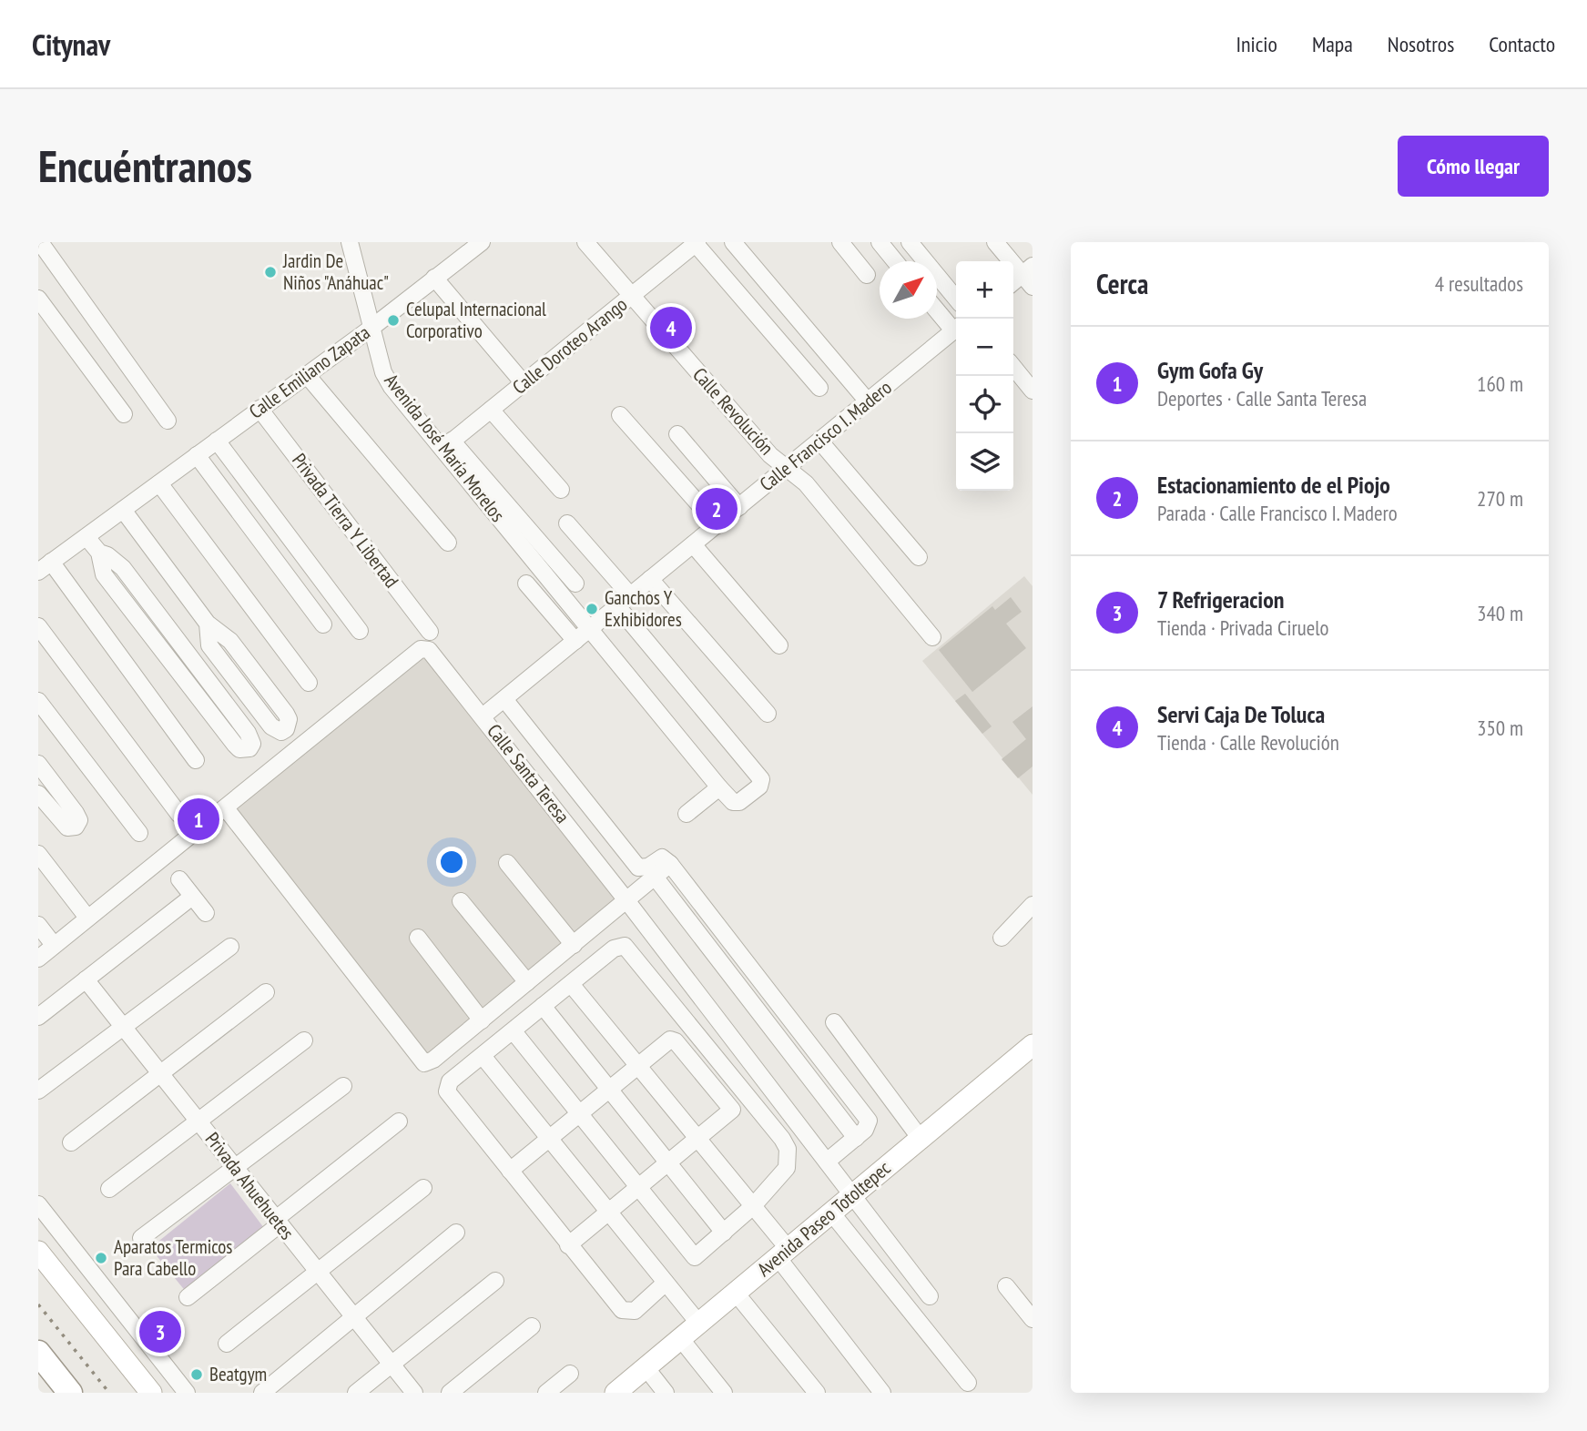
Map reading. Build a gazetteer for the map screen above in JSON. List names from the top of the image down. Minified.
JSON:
{"streets":{"main road":["Avenida Paseo Totoltepec"],"street":["Calle Doroteo Arango","Calle Emiliano Zapata","Calle Revolución","Calle Francisco I. Madero","Avenida José María Morelos","Privada Tierra Y Libertad","Calle Santa Teresa","Privada Ahuehuetes"]},"crossings":[["Calle Doroteo Arango","Calle Revolución"],["Calle Doroteo Arango","Avenida José María Morelos"],["Calle Emiliano Zapata","Avenida José María Morelos"],["Calle Emiliano Zapata","Privada Tierra Y Libertad"],["Calle Revolución","Calle Francisco I. Madero"],["Calle Francisco I. Madero","Avenida José María Morelos"],["Calle Francisco I. Madero","Calle Santa Teresa"],["Calle Santa Teresa","Avenida Paseo Totoltepec"]],"places":["Jardin De Niños \"Anáhuac\"","Celupal Internacional Corporativo","Ganchos Y Exhibidores","Aparatos Termicos Para Cabello","Beatgym"],"north":"top right","page":{"header":"Citynav","nav":["Inicio","Mapa","Nosotros","Contacto"],"buttons":"Cómo llegar","title":"Encuéntranos","heading":["Cerca","4 resultados"],"map_buttons":["+","−"],"pins":["4","2","1","3"],"list":[{"mark":"1","name":"Gym Gofa Gy","note":"Deportes · Calle Santa Teresa","value":"160 m"},{"mark":"2","name":"Estacionamiento de el Piojo","note":"Parada · Calle Francisco I. Madero","value":"270 m"},{"mark":"3","name":"7 Refrigeracion","note":"Tienda · Privada Ciruelo","value":"340 m"},{"mark":"4","name":"Servi Caja De Toluca","note":"Tienda · Calle Revolución","value":"350 m"}]}}
